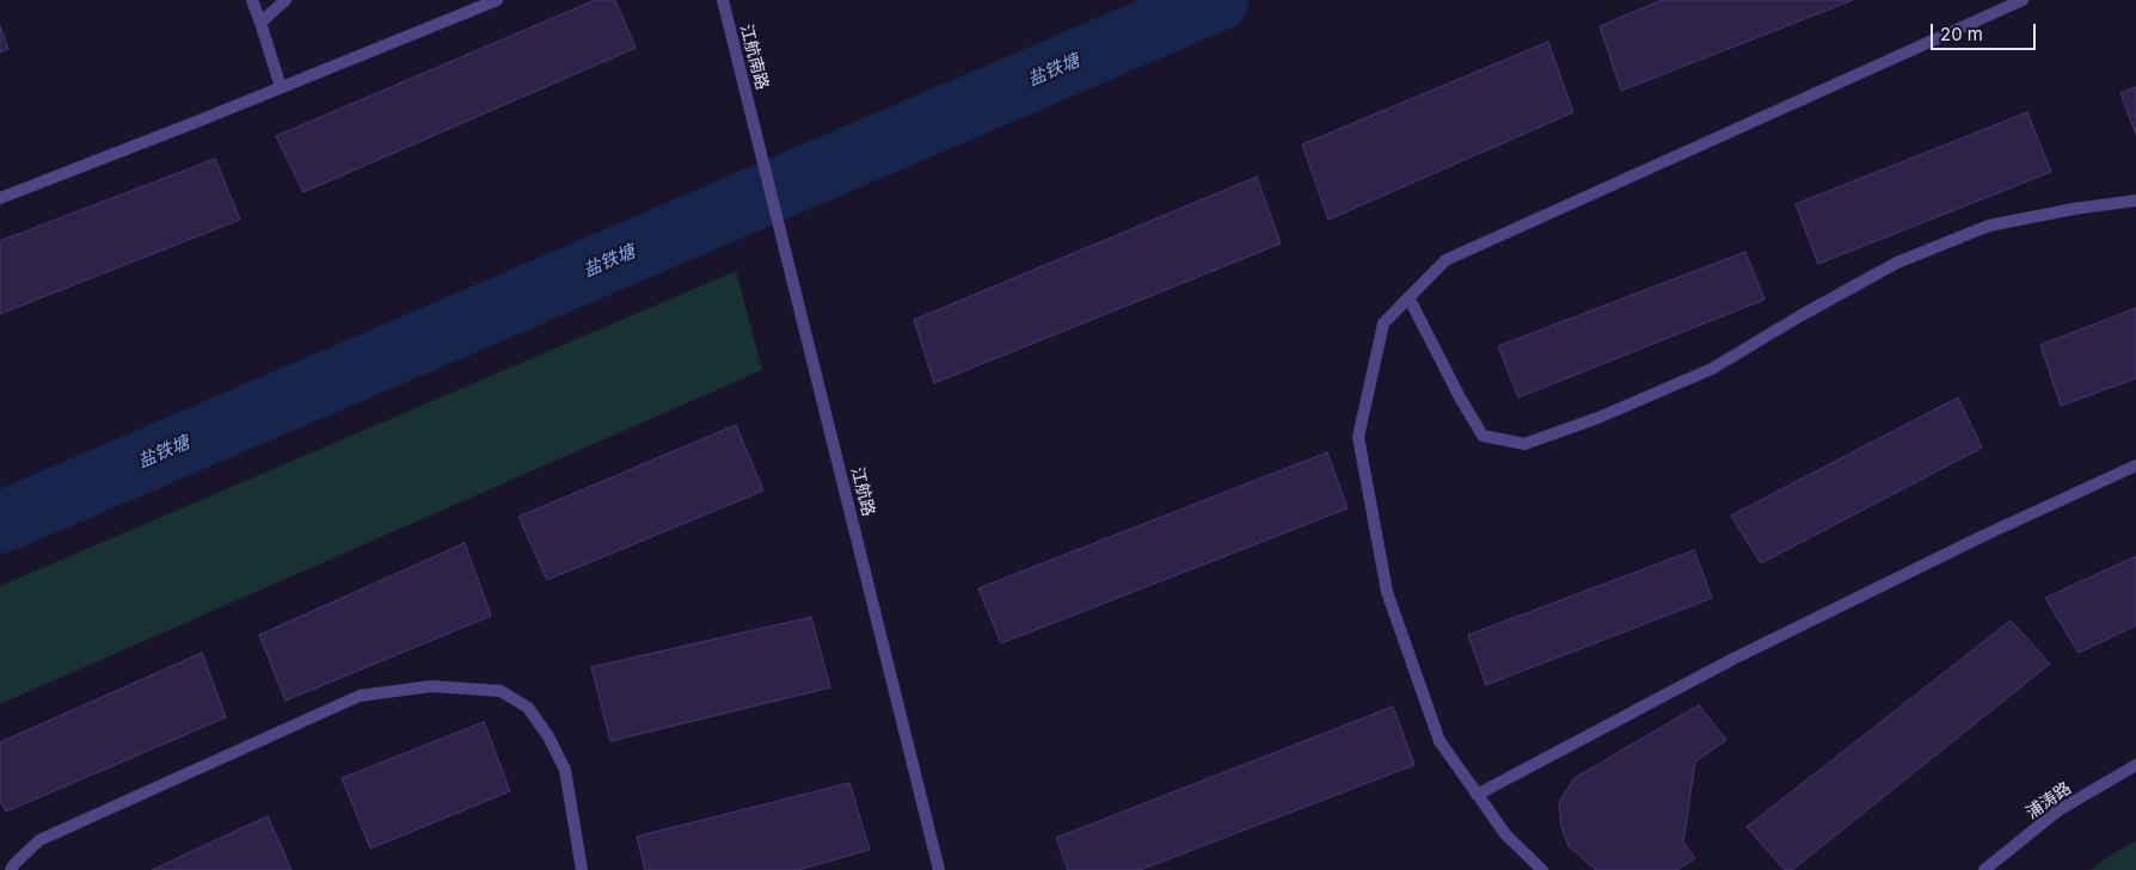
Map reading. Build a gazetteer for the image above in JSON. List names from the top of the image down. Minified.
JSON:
{"streets":{"street":["江航南路","江航路","浦涛路"]},"crossings":[["江航南路","江航路"]],"water":["盐铁塘"],"scale_bar":"20 m"}
